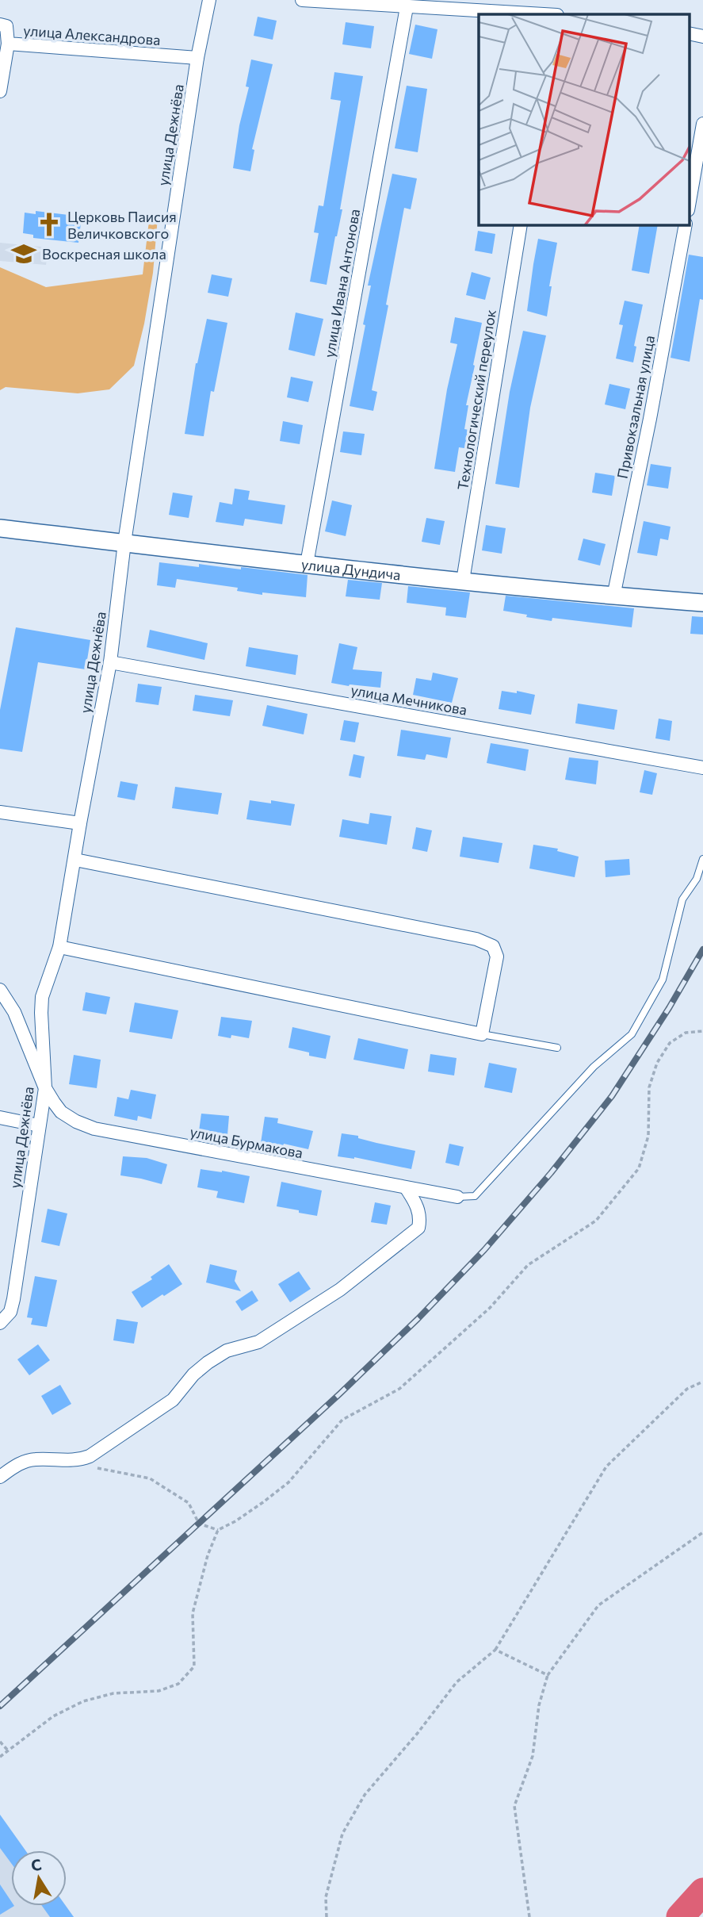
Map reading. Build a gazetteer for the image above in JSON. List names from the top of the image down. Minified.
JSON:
{"streets":{"street":["улица Александрова","улица Дежнёва","улица Ивана Антонова","Технологический переулок","Привокзальная улица","улица Дундича","улица Мечникова","улица Бурмакова"]},"crossings":[["улица Александрова","улица Дежнёва"],["улица Дежнёва","улица Дундича"],["улица Дежнёва","улица Мечникова"],["улица Дежнёва","улица Бурмакова"],["улица Ивана Антонова","улица Дундича"],["Технологический переулок","улица Дундича"],["Привокзальная улица","улица Дундича"]],"places":{"church":["Церковь Паисия Величковского"],"school or university":["Воскресная школа"]},"north":"top"}
